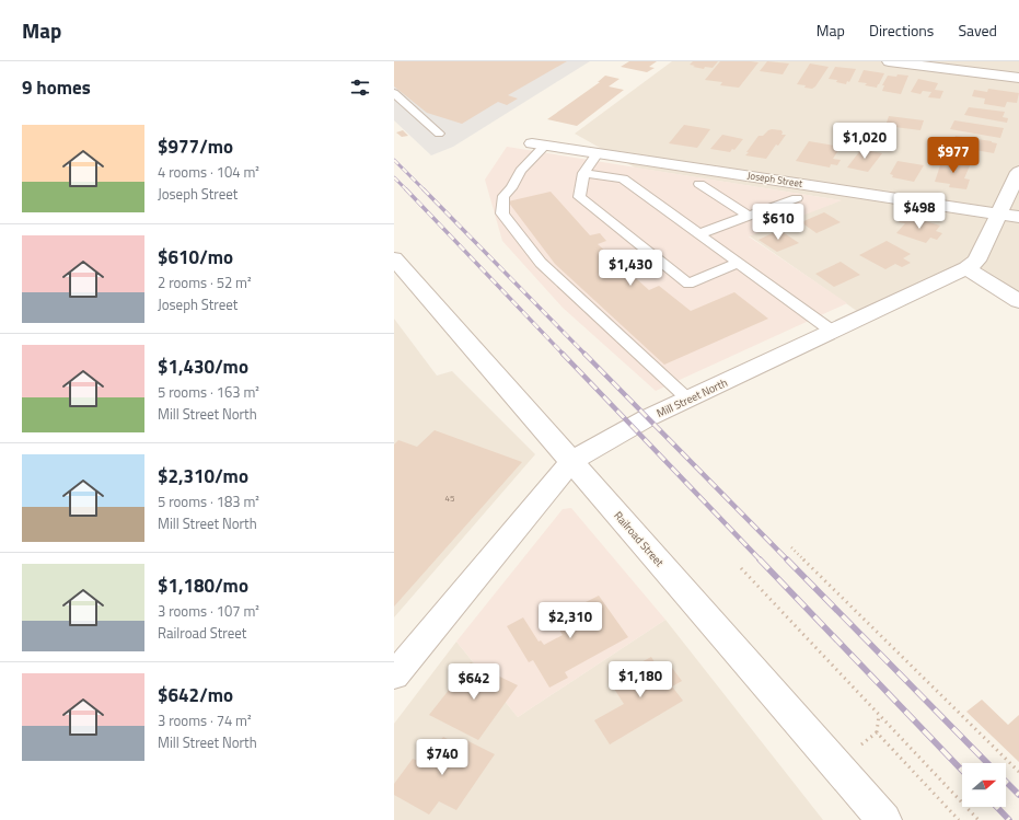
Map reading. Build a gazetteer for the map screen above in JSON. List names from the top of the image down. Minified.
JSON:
{"streets":{"street":["Joseph Street","Mill Street North","Railroad Street"]},"crossings":[["Joseph Street","Mill Street North"],["Mill Street North","Railroad Street"]],"house_numbers":["45"],"north":"right","page":{"header":"Map","nav":["Map","Directions","Saved"],"heading":"9 homes","list":[{"name":"$977/mo","note":"4 rooms · 104 m² · Joseph Street"},{"name":"$610/mo","note":"2 rooms · 52 m² · Joseph Street"},{"name":"$1,430/mo","note":"5 rooms · 163 m² · Mill Street North"},{"name":"$2,310/mo","note":"5 rooms · 183 m² · Mill Street North"},{"name":"$1,180/mo","note":"3 rooms · 107 m² · Railroad Street"},{"name":"$642/mo","note":"3 rooms · 74 m² · Mill Street North"}],"price":["$1,020","$977","$498","$610","$1,430","$2,310","$1,180","$642","$740"]}}
